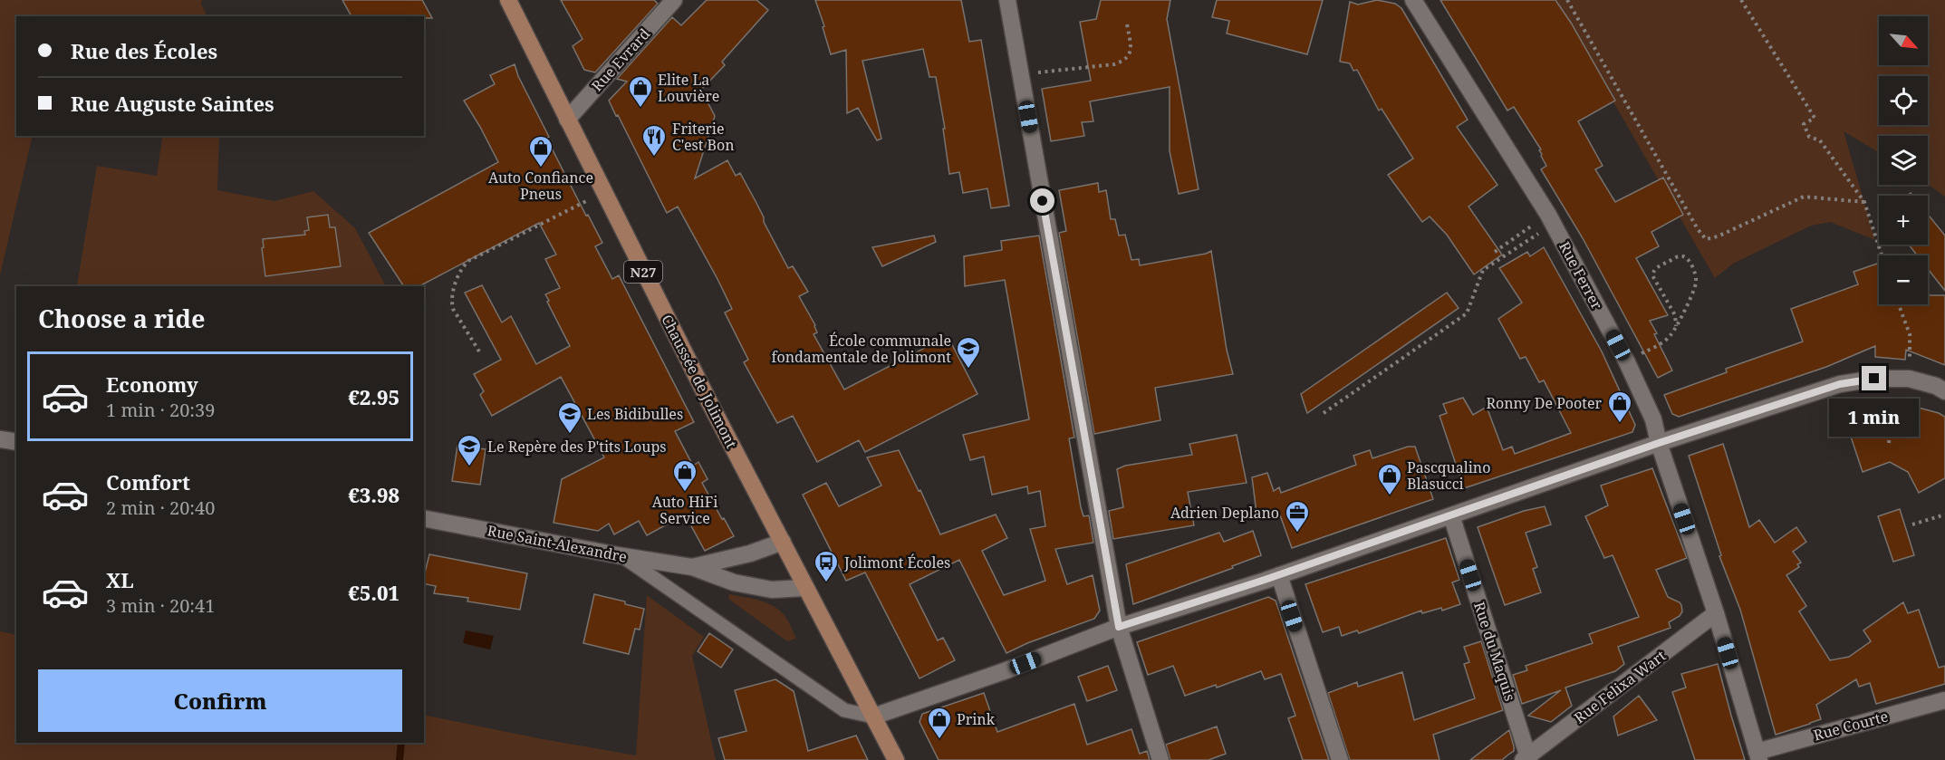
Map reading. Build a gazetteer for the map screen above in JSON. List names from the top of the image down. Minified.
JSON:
{"streets":{"main road":["N27","Chaussée de Jolimont"],"street":["Rue Evrard","Rue Ferrer","Rue Saint-Alexandre","Rue du Maquis","Rue Felixa Wart","Rue Courte"]},"crossings":[["Rue Evrard","Chaussée de Jolimont"],["Rue Ferrer","Rue Felixa Wart"],["Rue Ferrer","Rue Courte"],["Chaussée de Jolimont","Rue Saint-Alexandre"],["Rue du Maquis","Rue Felixa Wart"]],"places":{"shop":["Elite La Louvière","Auto Confiance Pneus","Ronny De Pooter","Auto HiFi Service","Pascqualino Blasucci","Prink"],"restaurant":["Friterie C'est Bon"],"school or university":["École communale fondamentale de Jolimont","Les Bidibulles","Le Repère des P'tits Loups"],"office":["Adrien Deplano"],"bus stop":["Jolimont Écoles"]},"north":"bottom right","page":{"map_buttons":["+","−"],"banner":["Rue des Écoles","Rue Auguste Saintes"],"heading":"Choose a ride","list":[{"name":"Economy","note":"1 min · 20:39","value":"€2.95"},{"name":"Comfort","note":"2 min · 20:40","value":"€3.98"},{"name":"XL","note":"3 min · 20:41","value":"€5.01"}],"bubble":"1 min","buttons":"Confirm"}}
